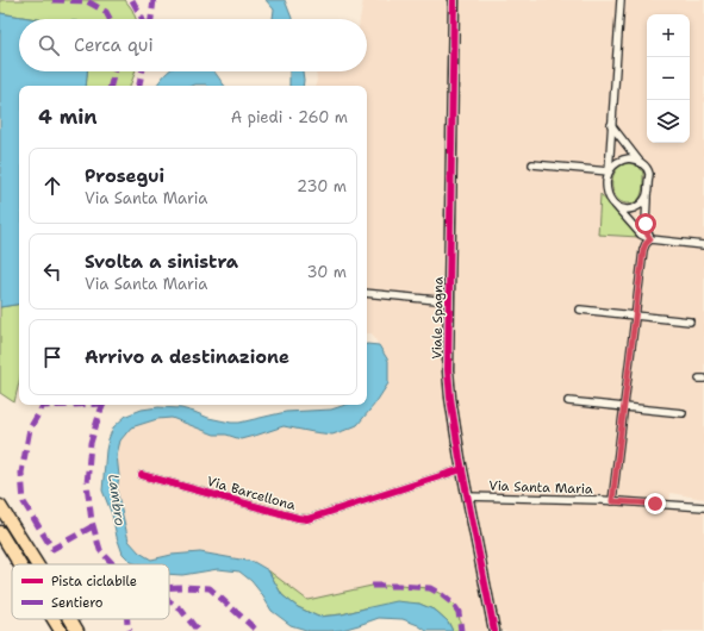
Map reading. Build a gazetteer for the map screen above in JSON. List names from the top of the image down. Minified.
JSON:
{"streets":{"street":["Viale Spagna","Via Santa Maria","Via Barcellona"]},"crossings":[["Viale Spagna","Via Santa Maria"],["Viale Spagna","Via Barcellona"]],"water":["Lambro"],"legend":["Pista ciclabile","Sentiero"],"page":{"map_buttons":["+","−"],"search":"Cerca qui","heading":["4 min","A piedi · 260 m"],"list":[["Prosegui","Via Santa Maria","230 m"],["Svolta a sinistra","Via Santa Maria","30 m"],"Arrivo a destinazione"]}}
